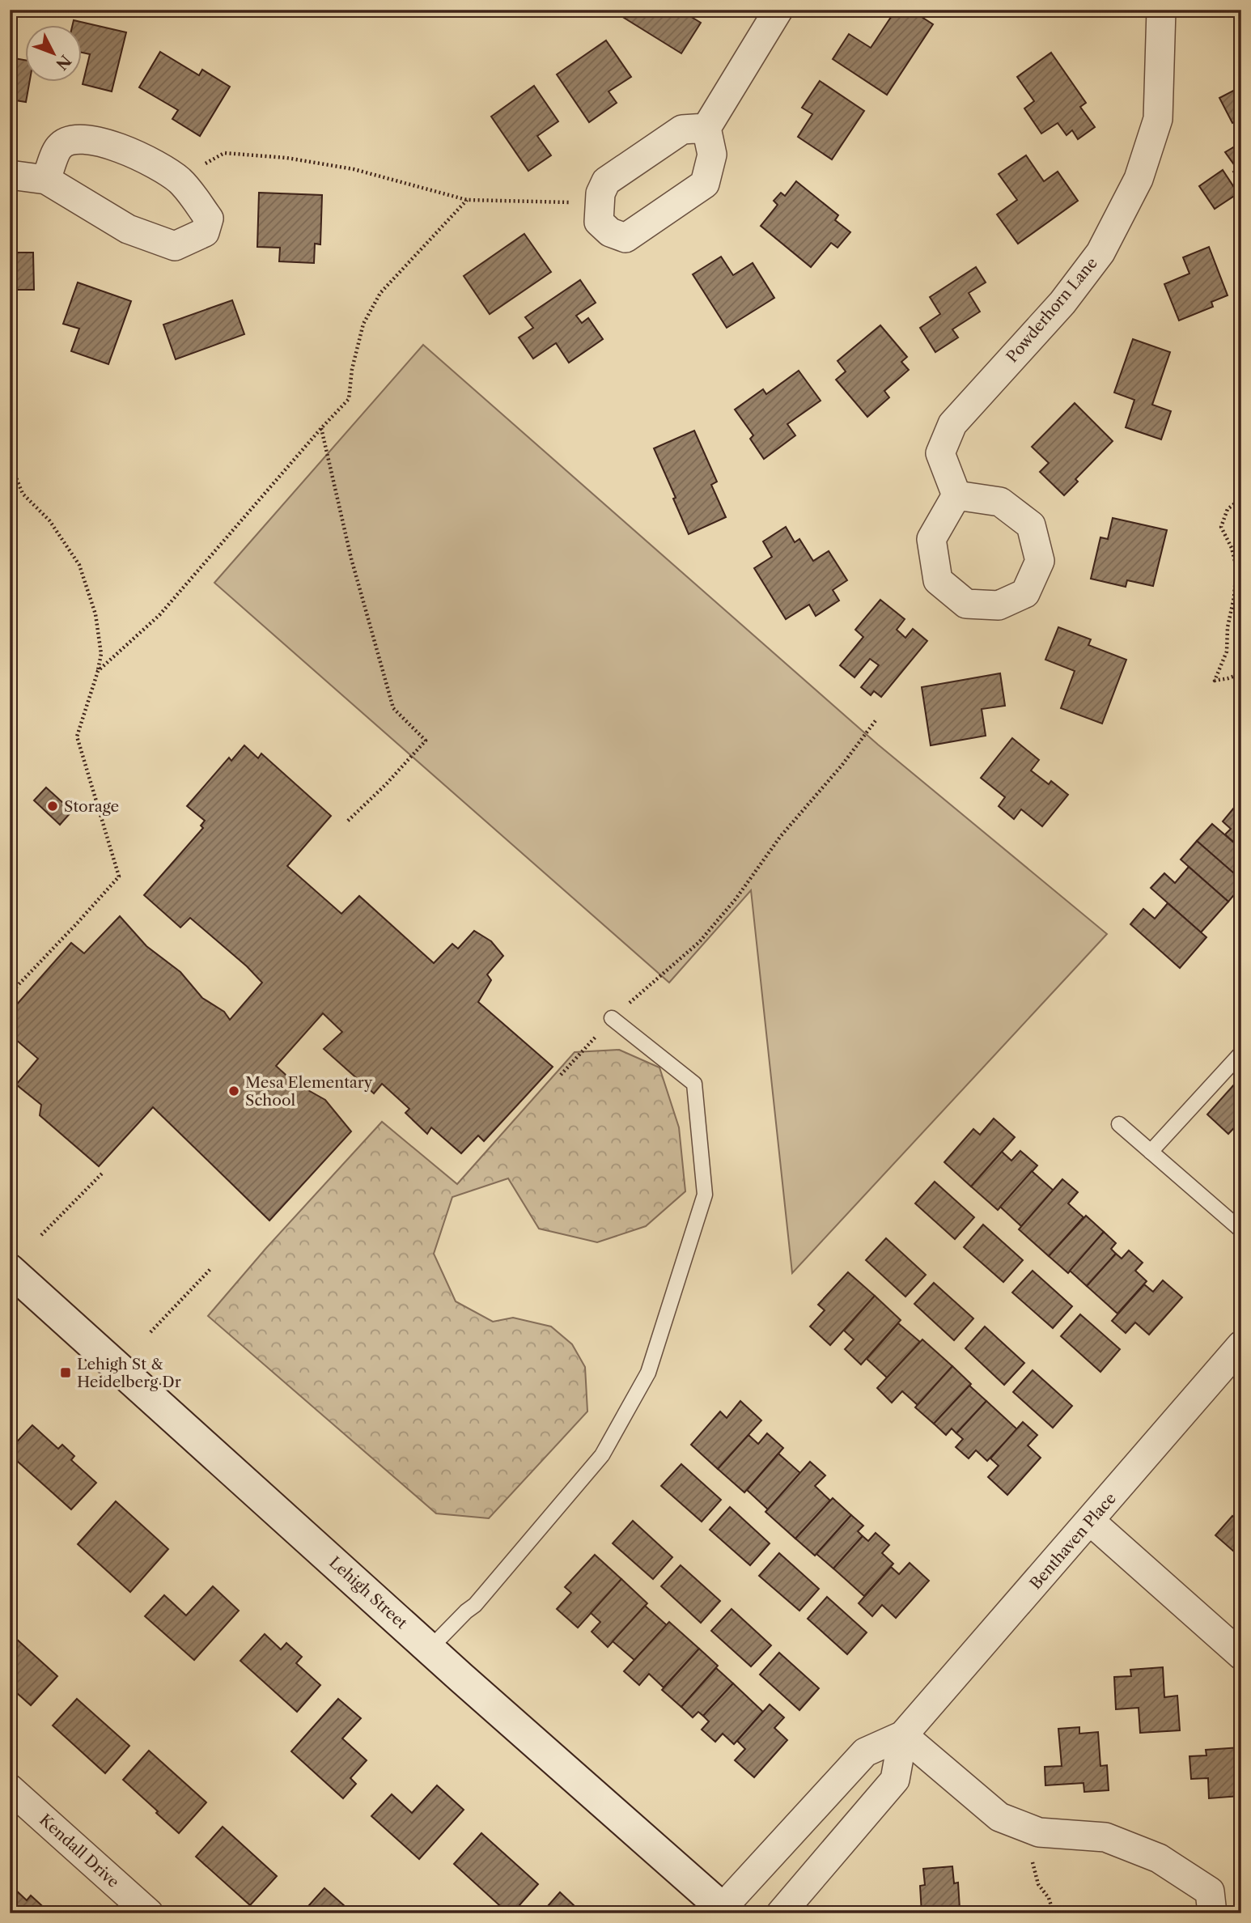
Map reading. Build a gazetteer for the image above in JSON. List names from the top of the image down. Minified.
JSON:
{"streets":{"street":["Powderhorn Lane","Benthaven Place","Lehigh Street","Kendall Drive"]},"crossings":[["Benthaven Place","Lehigh Street"]],"places":{"other":["Storage","Mesa Elementary School"],"transit":["Lehigh St & Heidelberg Dr"]},"north":"bottom right"}
